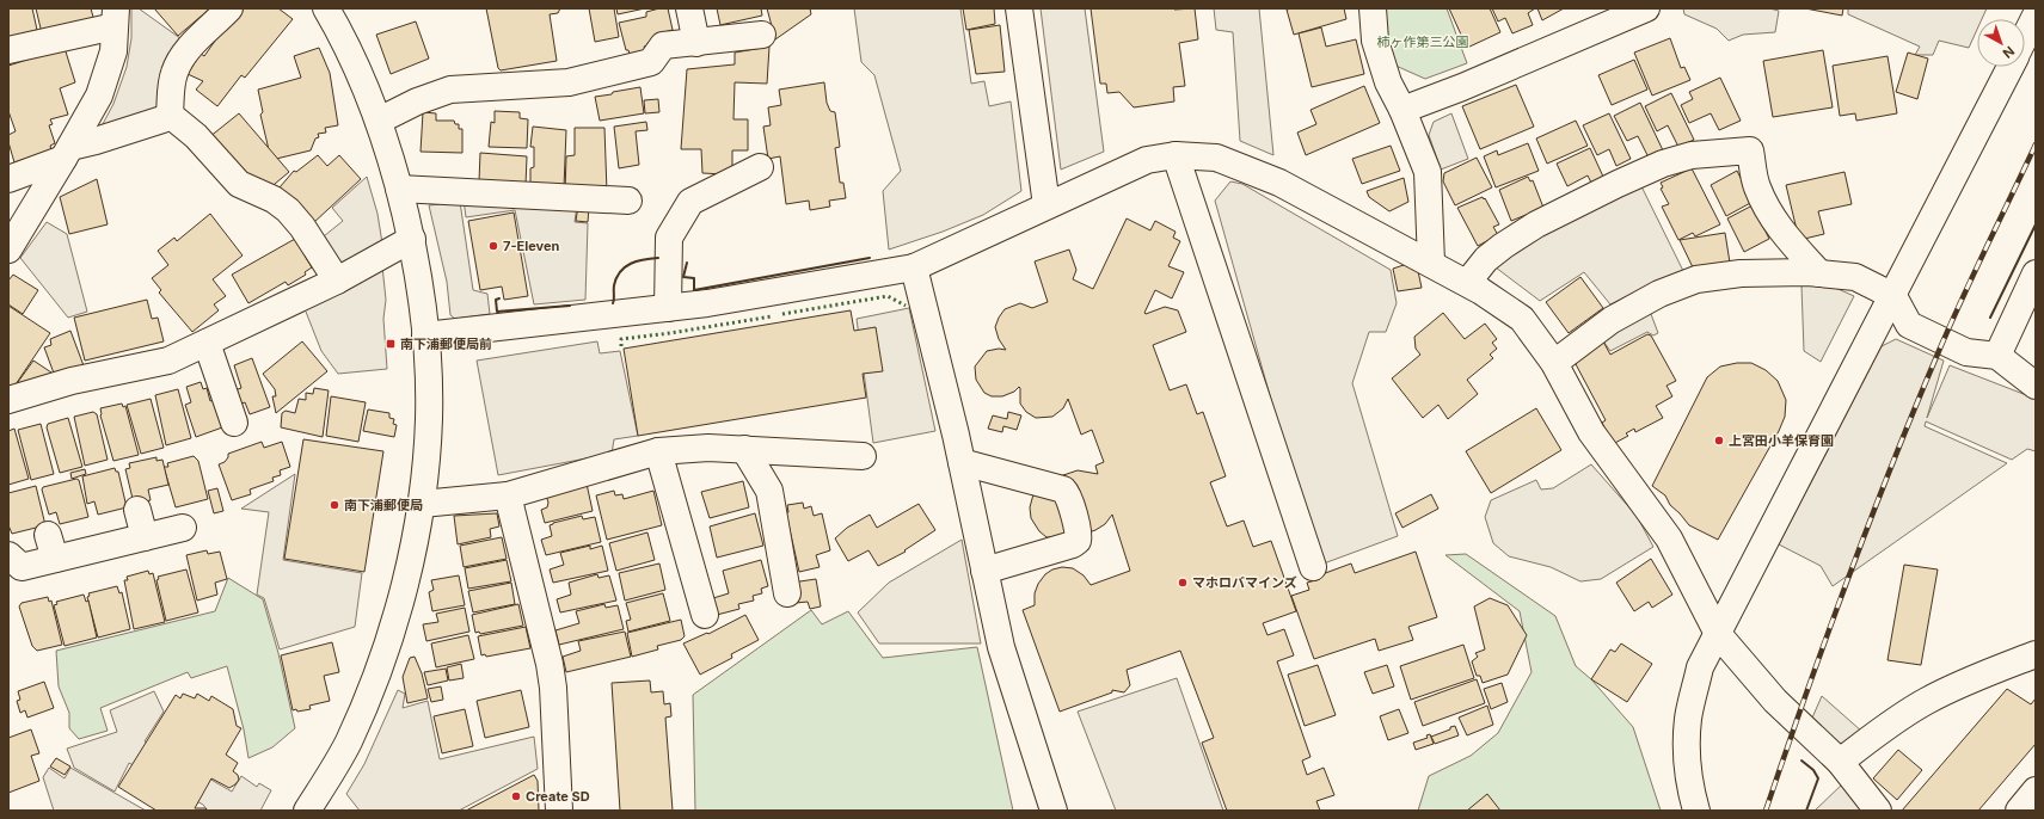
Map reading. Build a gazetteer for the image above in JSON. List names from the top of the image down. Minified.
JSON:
{"parks":["柿ヶ作第三公園"],"places":{"other":["7-Eleven","上宮田小羊保育園","南下浦郵便局","マホロバマインズ","Create SD"],"transit":["南下浦郵便局前"]},"north":"bottom right"}
